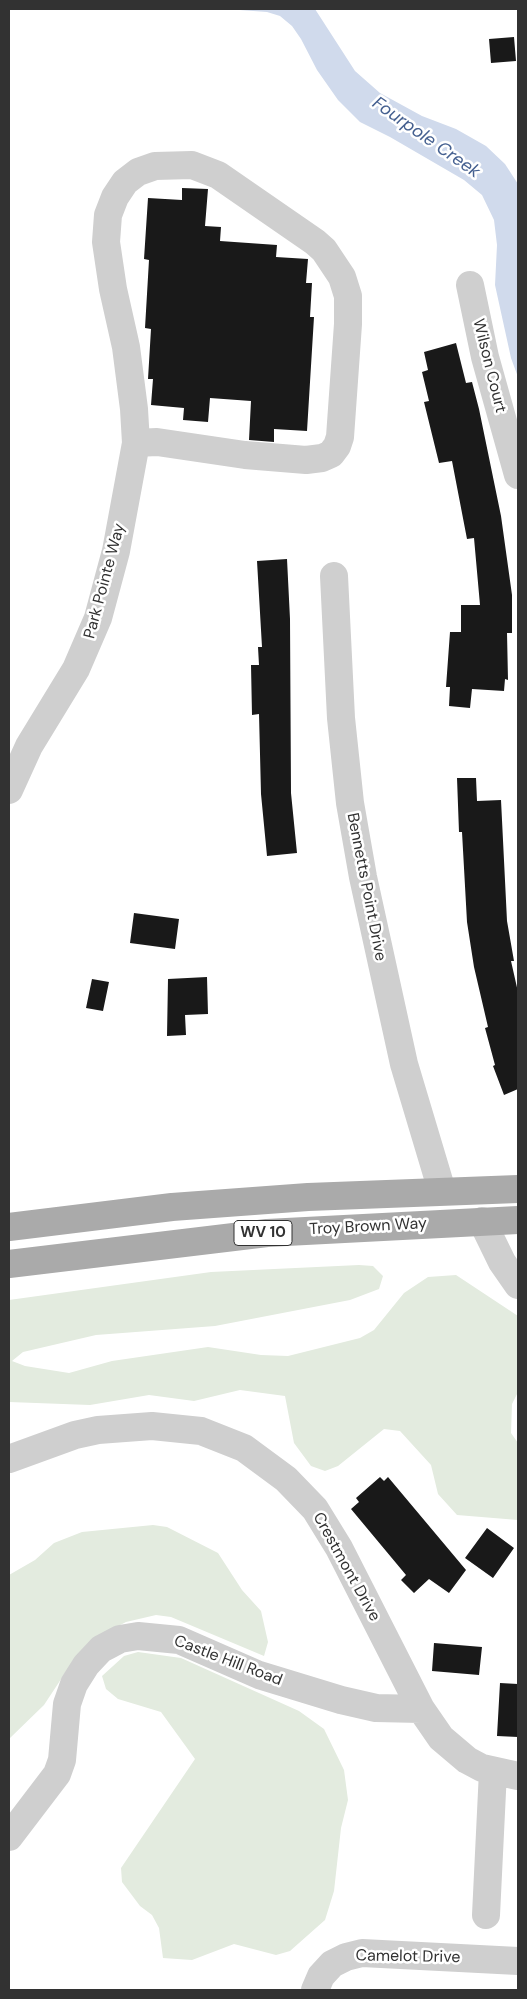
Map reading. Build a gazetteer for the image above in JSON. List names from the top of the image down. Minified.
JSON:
{"streets":{"main road":["Troy Brown Way","WV 10"],"street":["Wilson Court","Park Pointe Way","Bennetts Point Drive","Crestmont Drive","Castle Hill Road","Camelot Drive"]},"crossings":[["Bennetts Point Drive","Troy Brown Way"],["Crestmont Drive","Castle Hill Road"]],"water":["Fourpole Creek"]}
